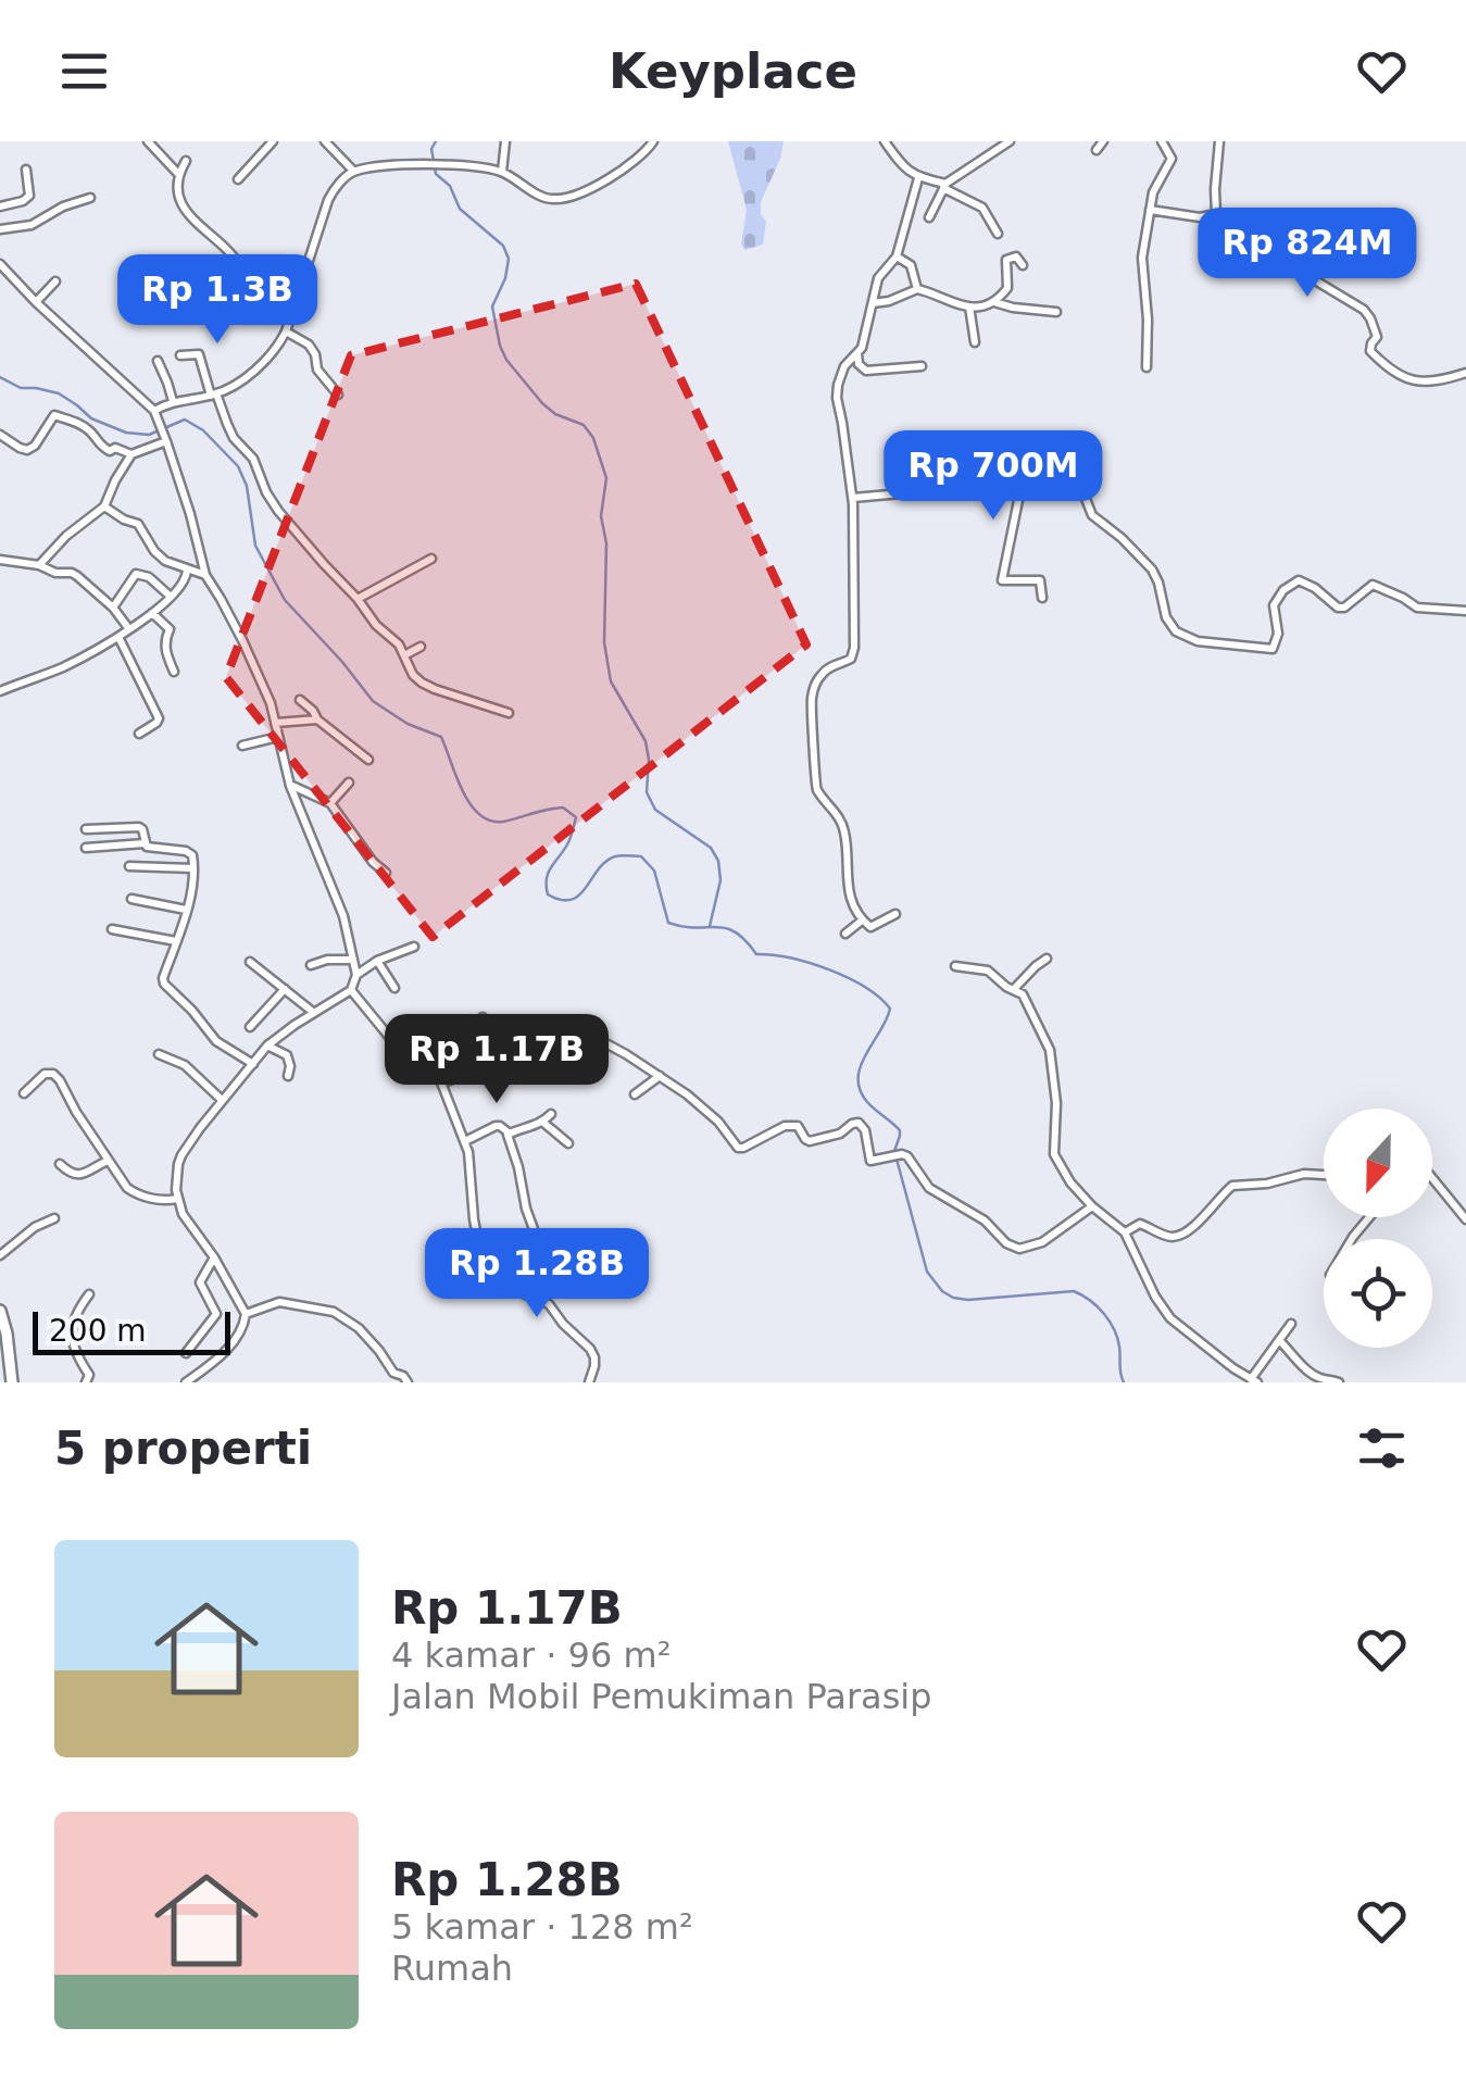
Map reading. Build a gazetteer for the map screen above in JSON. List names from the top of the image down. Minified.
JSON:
{"scale_bar":"200 m","north":"bottom","page":{"header":"Keyplace","price":["Rp 824M","Rp 1.3B","Rp 700M","Rp 1.17B","Rp 1.28B"],"scale":"200 m","heading":"5 properti","list":[{"name":"Rp 1.17B","note":"4 kamar · 96 m² · Jalan Mobil Pemukiman Parasip"},{"name":"Rp 1.28B","note":"5 kamar · 128 m² · Rumah"}]}}
